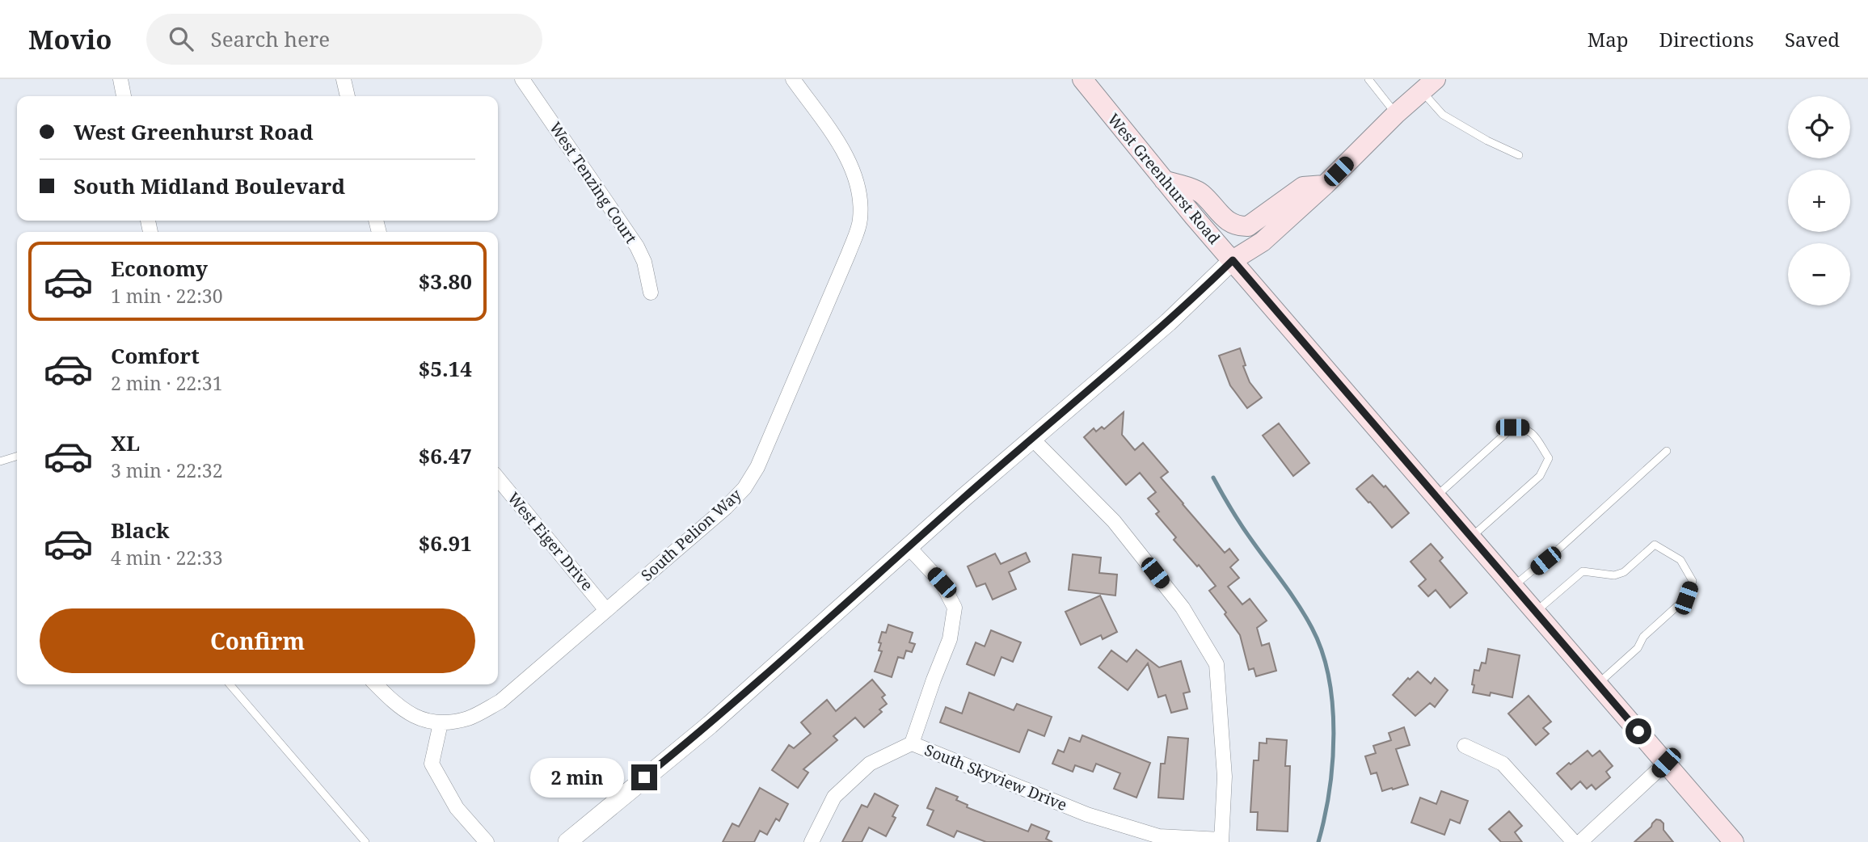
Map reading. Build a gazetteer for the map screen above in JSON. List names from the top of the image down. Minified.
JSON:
{"streets":{"main road":["West Greenhurst Road"],"street":["West Tenzing Court","South Pelion Way","West Eiger Drive","South Skyview Drive"]},"crossings":[["South Pelion Way","West Eiger Drive"]],"page":{"header":"Movio","search":"Search here","nav":["Map","Directions","Saved"],"map_buttons":["+","−"],"banner":["West Greenhurst Road","South Midland Boulevard"],"list":[{"name":"Economy","note":"1 min · 22:30","value":"$3.80"},{"name":"Comfort","note":"2 min · 22:31","value":"$5.14"},{"name":"XL","note":"3 min · 22:32","value":"$6.47"},{"name":"Black","note":"4 min · 22:33","value":"$6.91"}],"buttons":"Confirm","bubble":"2 min"}}
